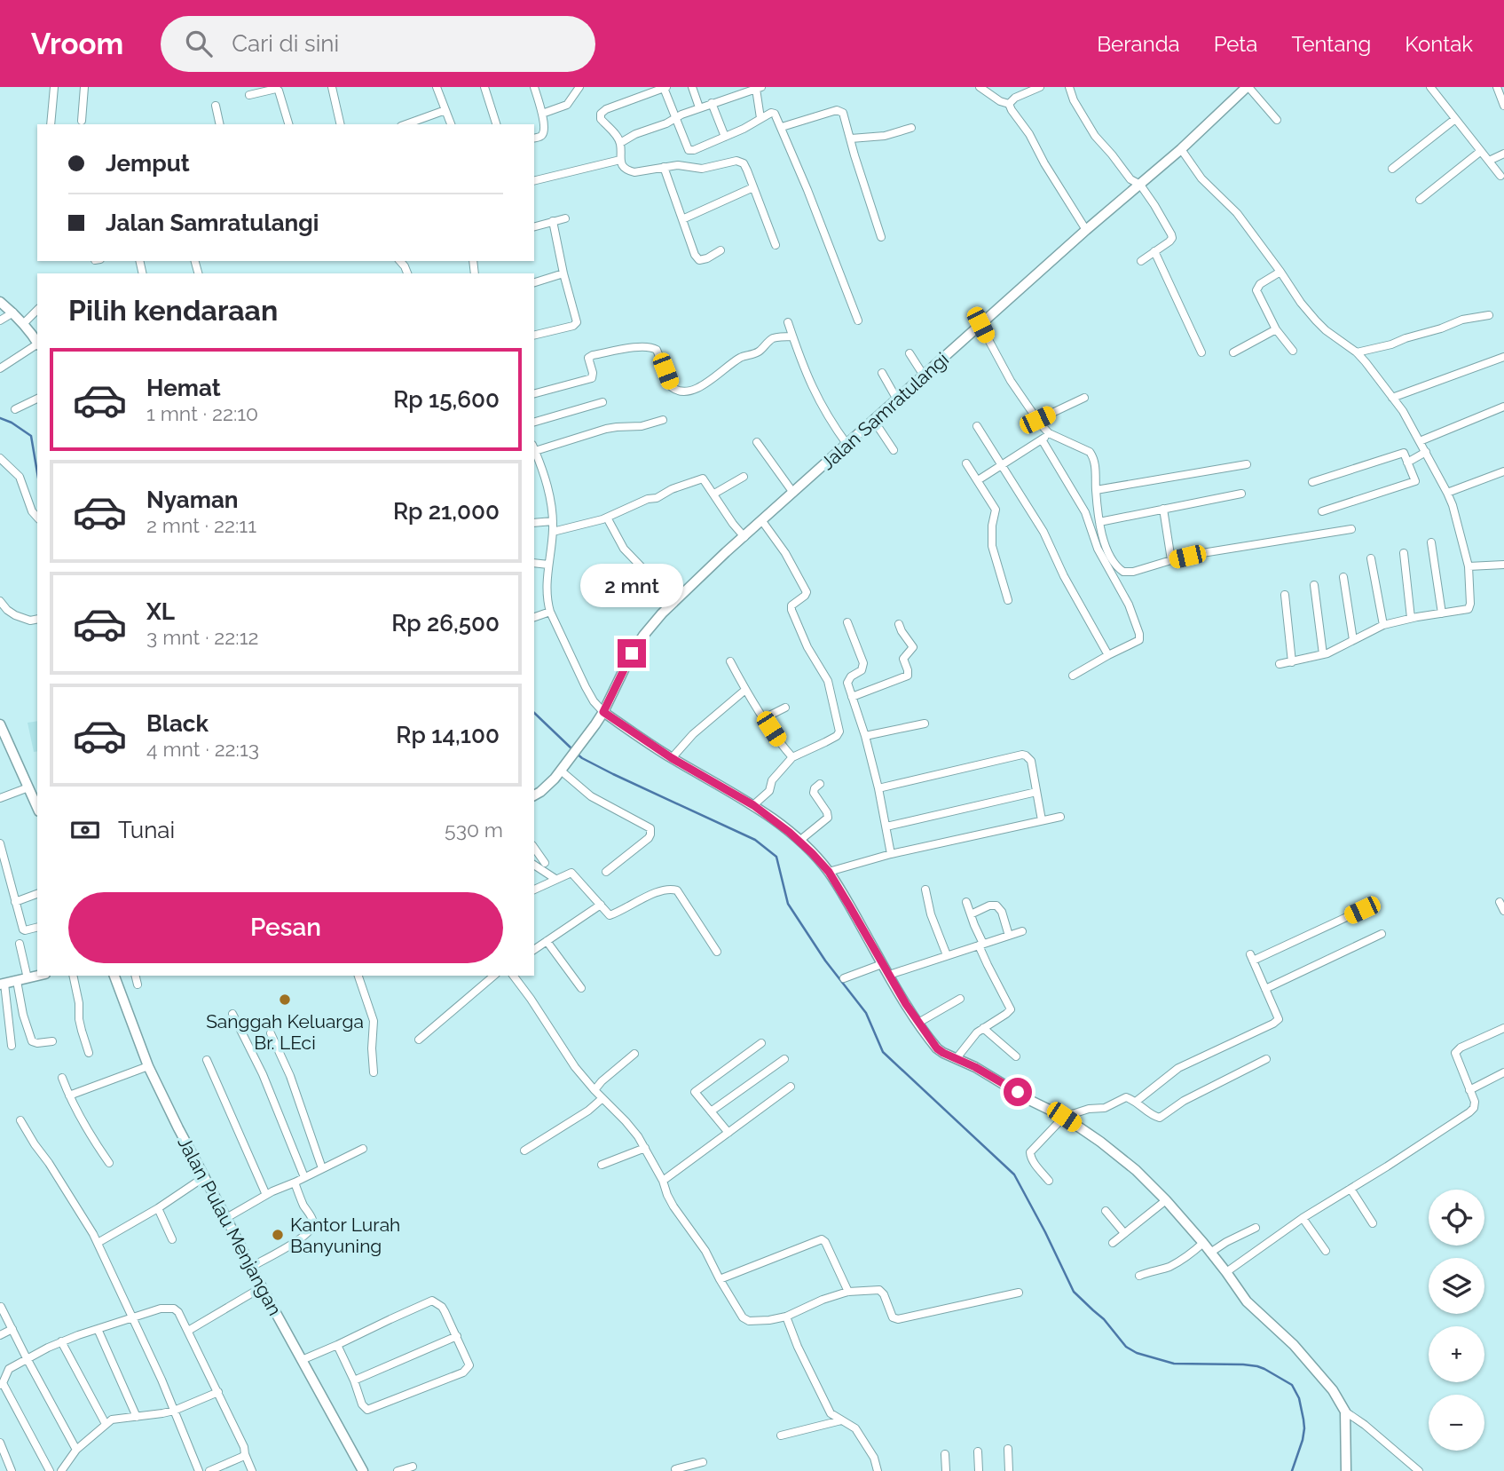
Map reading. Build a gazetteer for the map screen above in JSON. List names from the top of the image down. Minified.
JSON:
{"streets":{"street":["Jalan Samratulangi","Jalan Pulau Menjangan"]},"places":["Sanggah Keluarga Br. LEci","Kantor Lurah Banyuning"],"page":{"header":"Vroom","search":"Cari di sini","nav":["Beranda","Peta","Tentang","Kontak"],"banner":["Jemput","Jalan Samratulangi"],"heading":"Pilih kendaraan","list":[{"name":"Hemat","note":"1 mnt · 22:10","value":"Rp 15,600"},{"name":"Nyaman","note":"2 mnt · 22:11","value":"Rp 21,000"},{"name":"XL","note":"3 mnt · 22:12","value":"Rp 26,500"},{"name":"Black","note":"4 mnt · 22:13","value":"Rp 14,100"}],"bubble":"2 mnt","pay":["Tunai","530 m"],"buttons":"Pesan","map_buttons":["+","−"]}}
